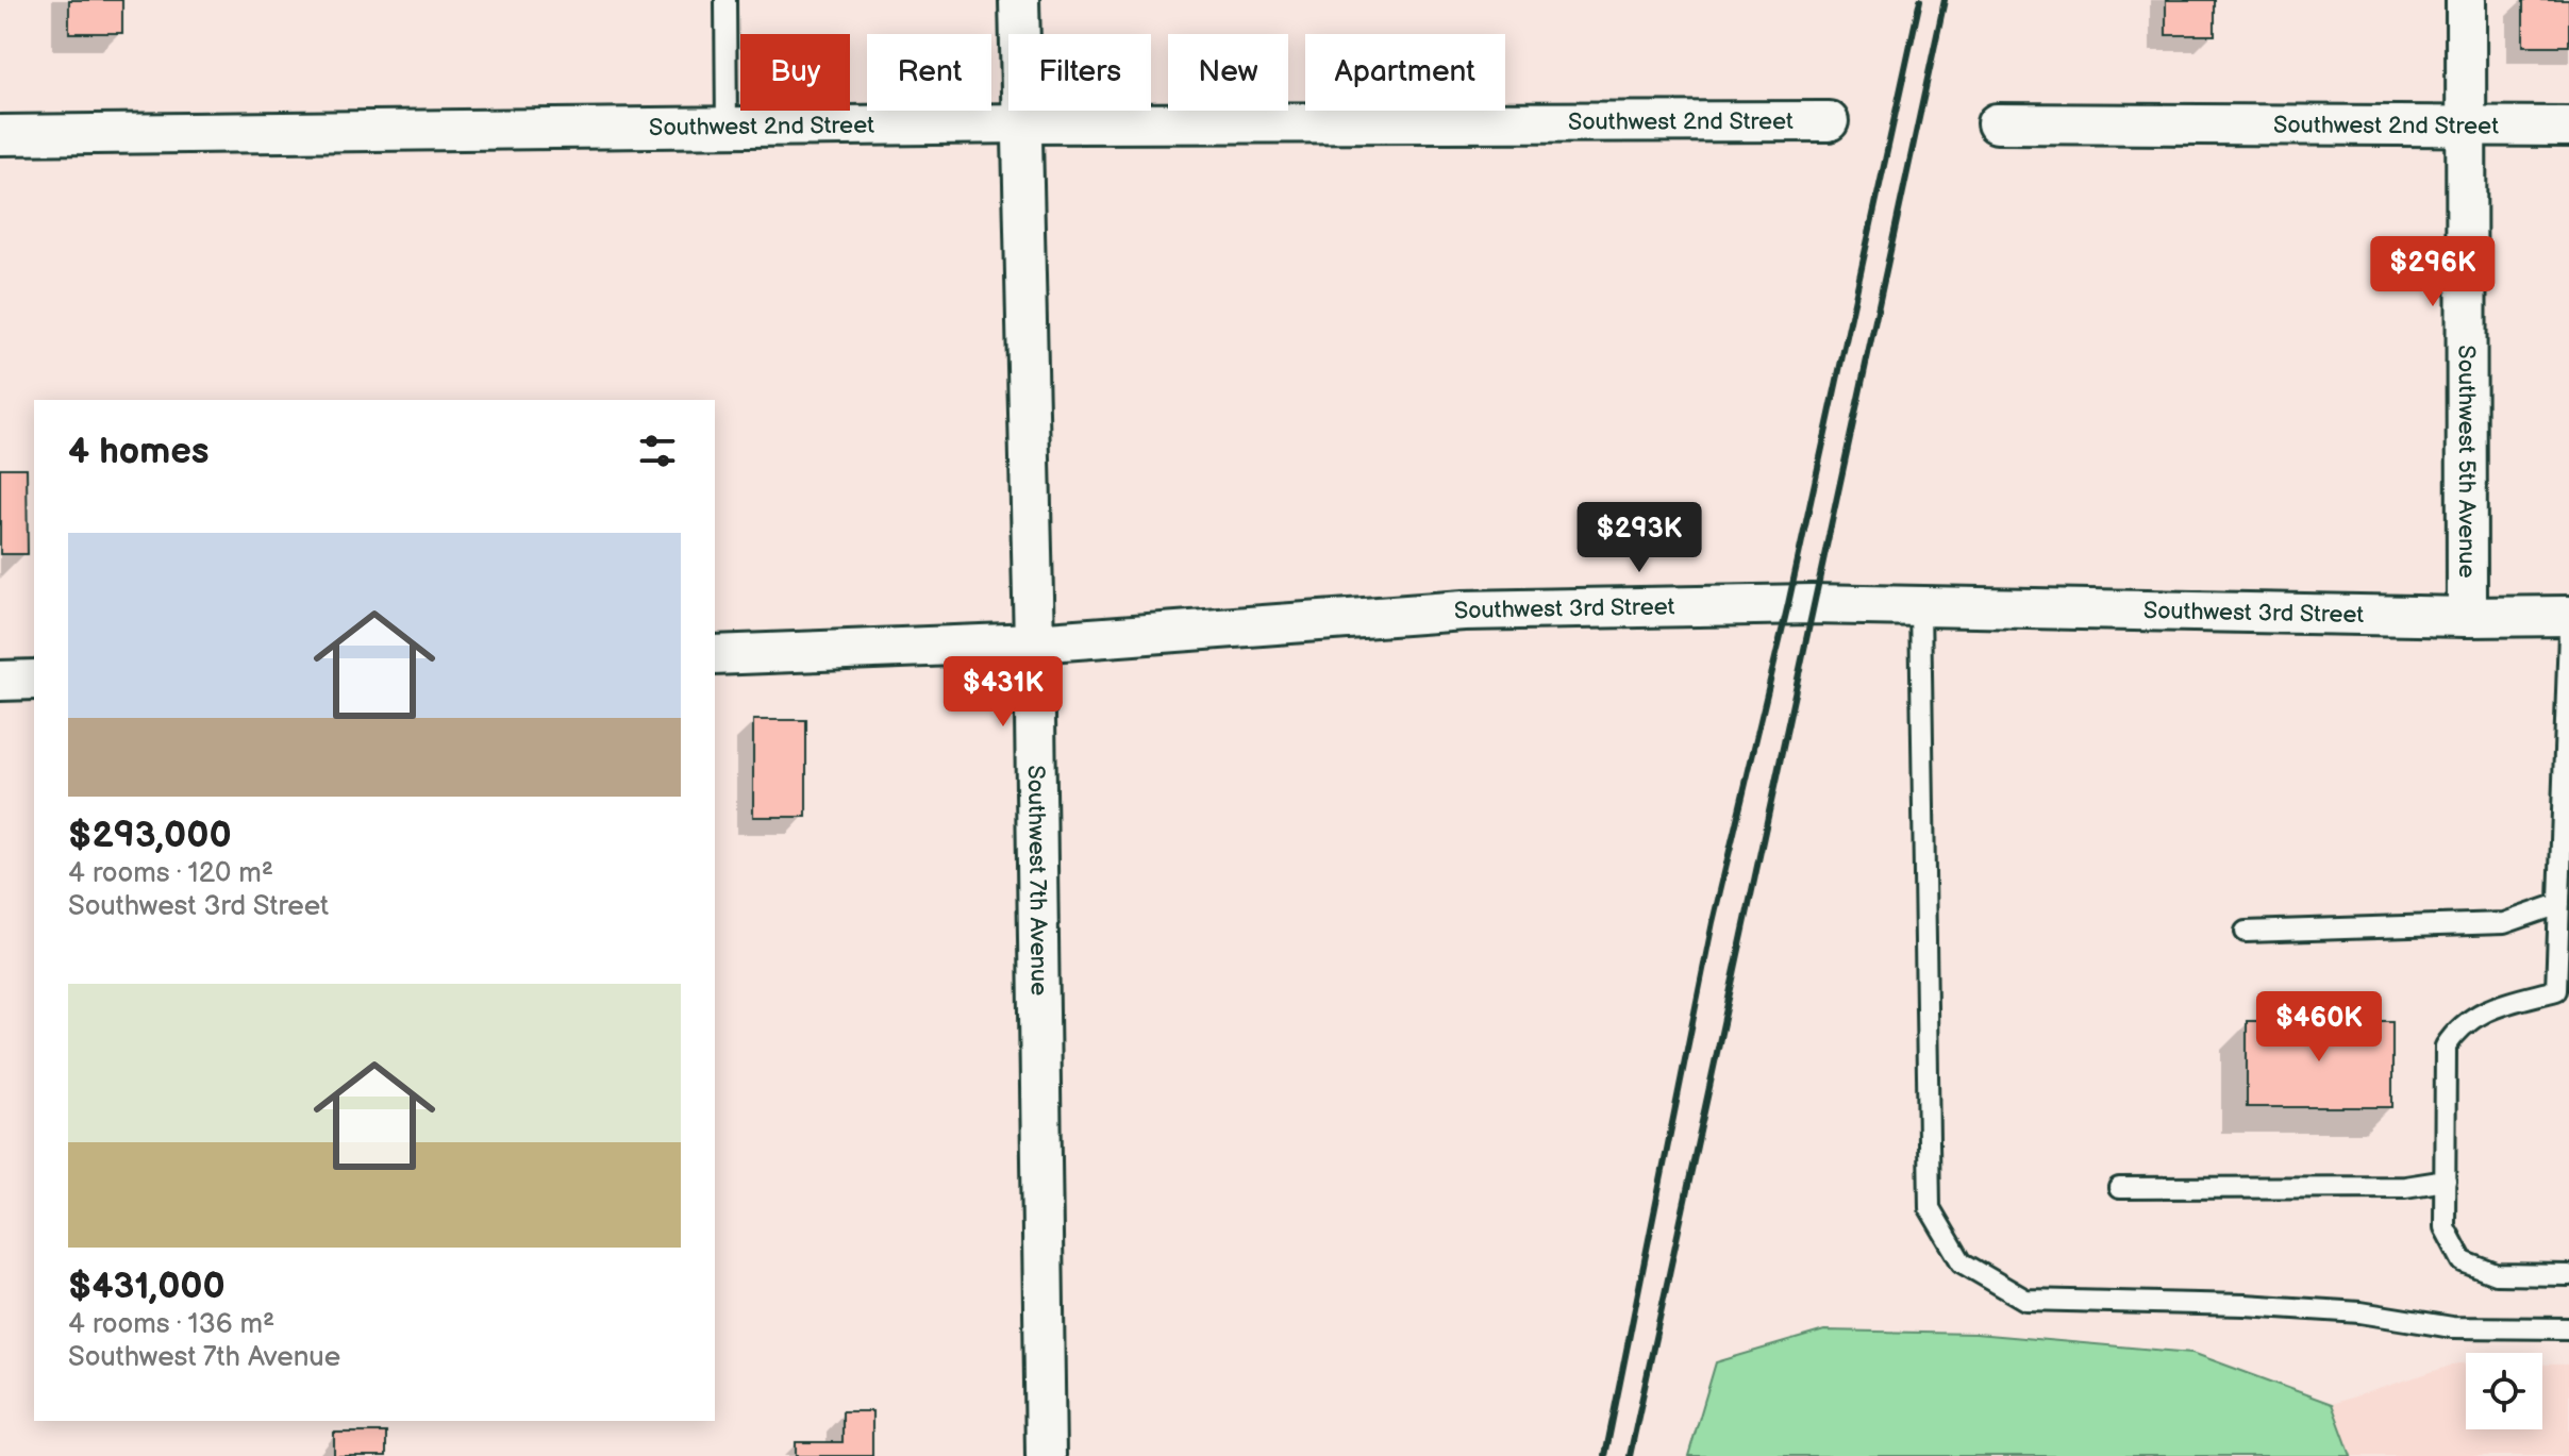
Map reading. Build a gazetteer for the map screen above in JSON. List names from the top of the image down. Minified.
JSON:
{"streets":{"street":["Southwest 2nd Street","Southwest 5th Avenue","Southwest 3rd Street","Southwest 7th Avenue"]},"crossings":[["Southwest 2nd Street","Southwest 5th Avenue"],["Southwest 2nd Street","Southwest 7th Avenue"],["Southwest 5th Avenue","Southwest 3rd Street"],["Southwest 3rd Street","Southwest 7th Avenue"]],"page":{"chip":["Buy","Rent","Filters","New","Apartment"],"price":["$296K","$293K","$431K","$460K"],"heading":"4 homes","list":[{"name":"$293,000","note":"4 rooms · 120 m² · Southwest 3rd Street"},{"name":"$431,000","note":"4 rooms · 136 m² · Southwest 7th Avenue"}]}}
